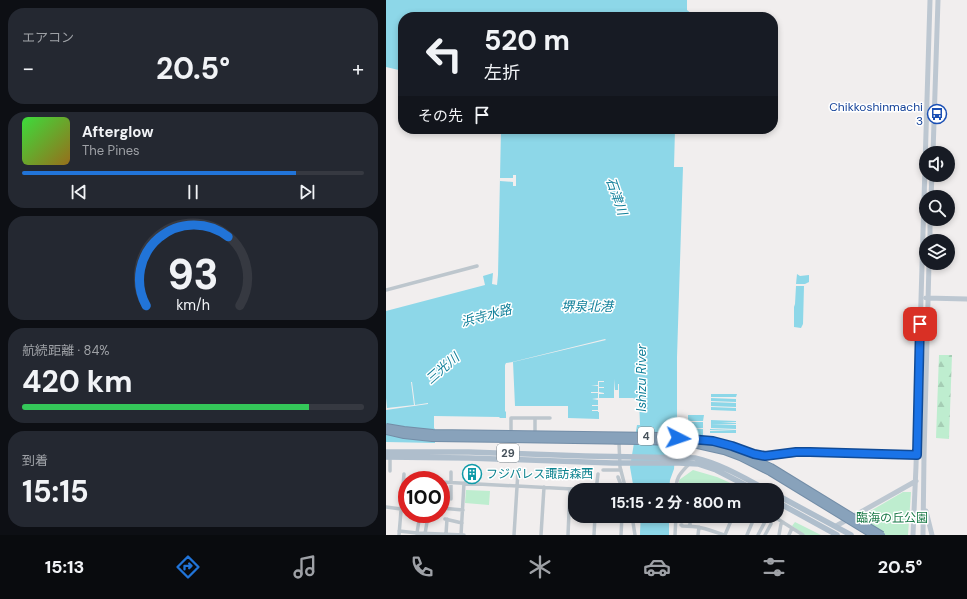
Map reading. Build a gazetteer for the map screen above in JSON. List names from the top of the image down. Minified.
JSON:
{"streets":{"highway":["4"],"main road":["29"]},"water":["石津川","堺泉北港","浜寺水路","三光川","Ishizu River"],"parks":["臨海の丘公園"],"places":{"bus stop":["Chikkoshinmachi 3"],"building":["フジパレス諏訪森西"]},"page":{"tile":["エアコン",["航続距離 · 84%","420 km"],["到着","15:15"]],"turn":["520 m","左折"],"heat":["−","20.5°","+"],"then":"その先","song":["Afterglow","The Pines"],"limit":"100","trip":"15:15 · 2 分 · 800 m","tabs":["15:13","20.5°"],"gauge":["93","km/h"]}}
